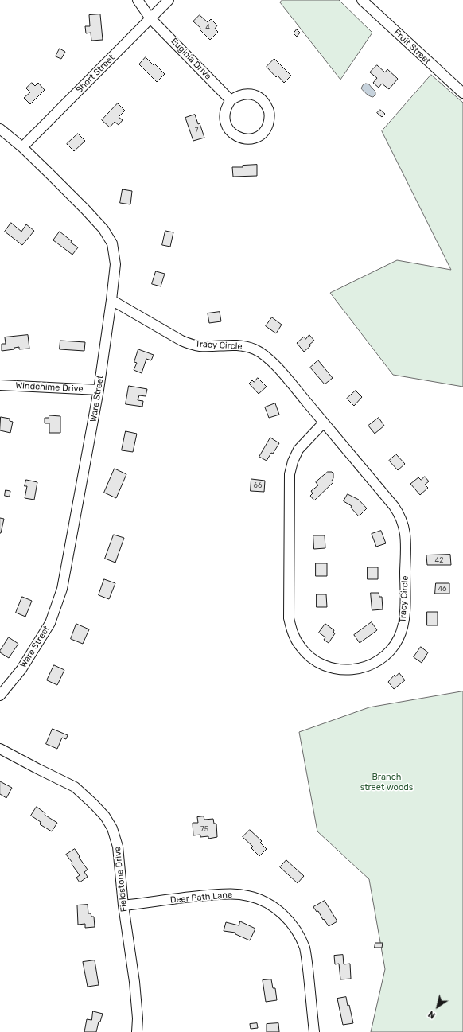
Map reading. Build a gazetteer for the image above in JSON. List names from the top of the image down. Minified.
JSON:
{"streets":{"street":["Fruit Street","Euginia Drive","Short Street","Tracy Circle","Windchime Drive","Ware Street","Fieldstone Drive","Deer Path Lane"]},"crossings":[["Euginia Drive","Short Street"],["Short Street","Ware Street"],["Tracy Circle","Ware Street"],["Windchime Drive","Ware Street"],["Fieldstone Drive","Deer Path Lane"]],"parks":["Branch street woods"],"house_numbers":["4","7","66","42","46","75"],"north":"bottom left"}
